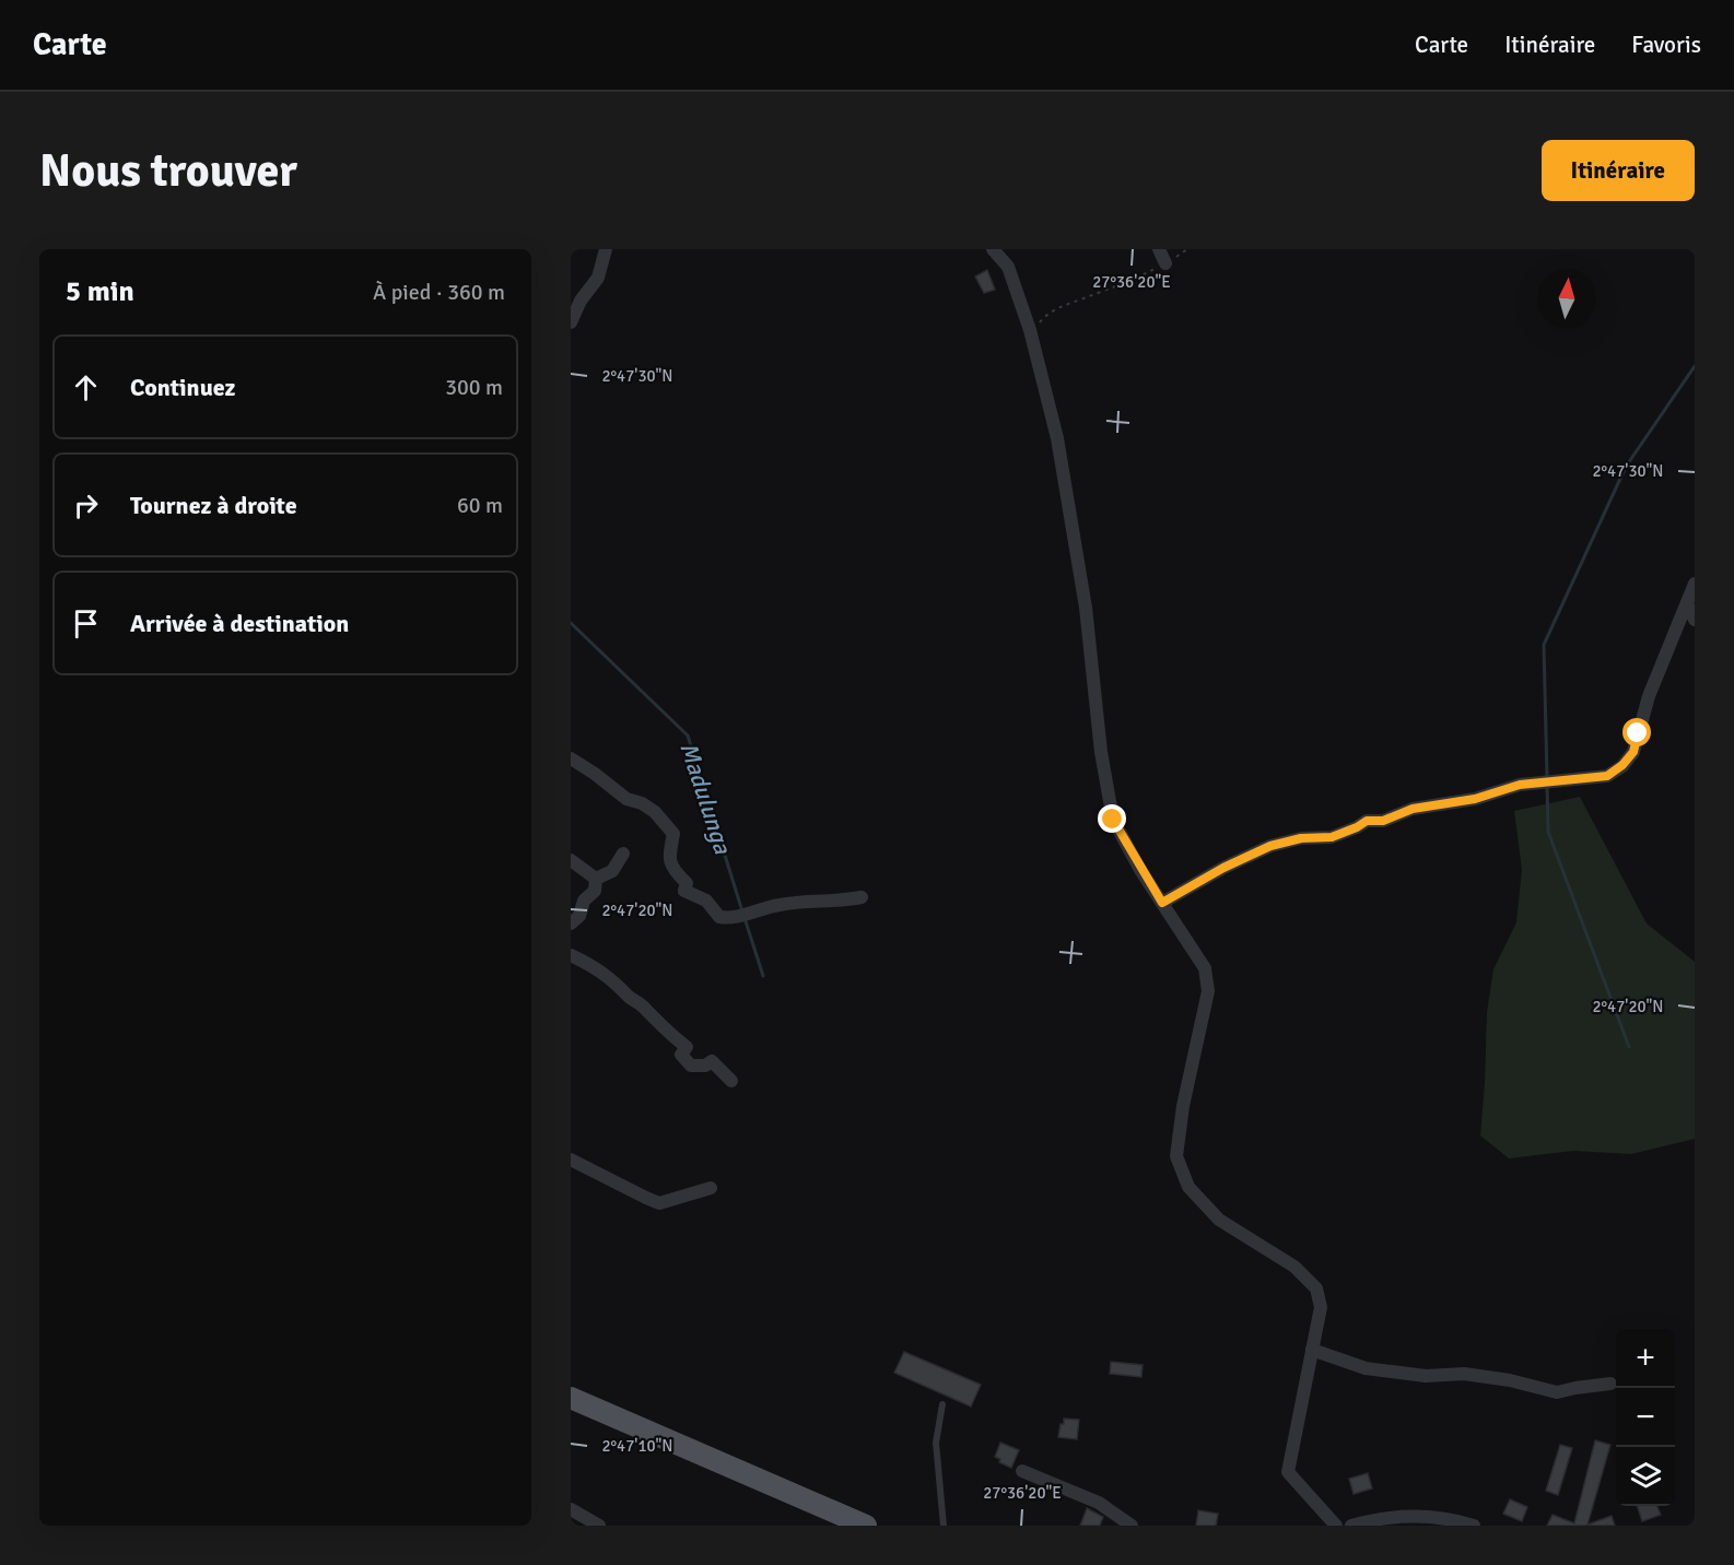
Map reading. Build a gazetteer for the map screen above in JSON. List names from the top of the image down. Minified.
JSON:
{"water":["Madulunga"],"north":"top","page":{"header":"Carte","nav":["Carte","Itinéraire","Favoris"],"buttons":"Itinéraire","title":"Nous trouver","heading":["5 min","À pied · 360 m"],"list":[["Continuez","300 m"],["Tournez à droite","60 m"],"Arrivée à destination"],"map_buttons":["+","−"]},"coordinates":["27°36'20\"E","2°47'30\"N","2°47'20\"N","2°47'10\"N"]}
